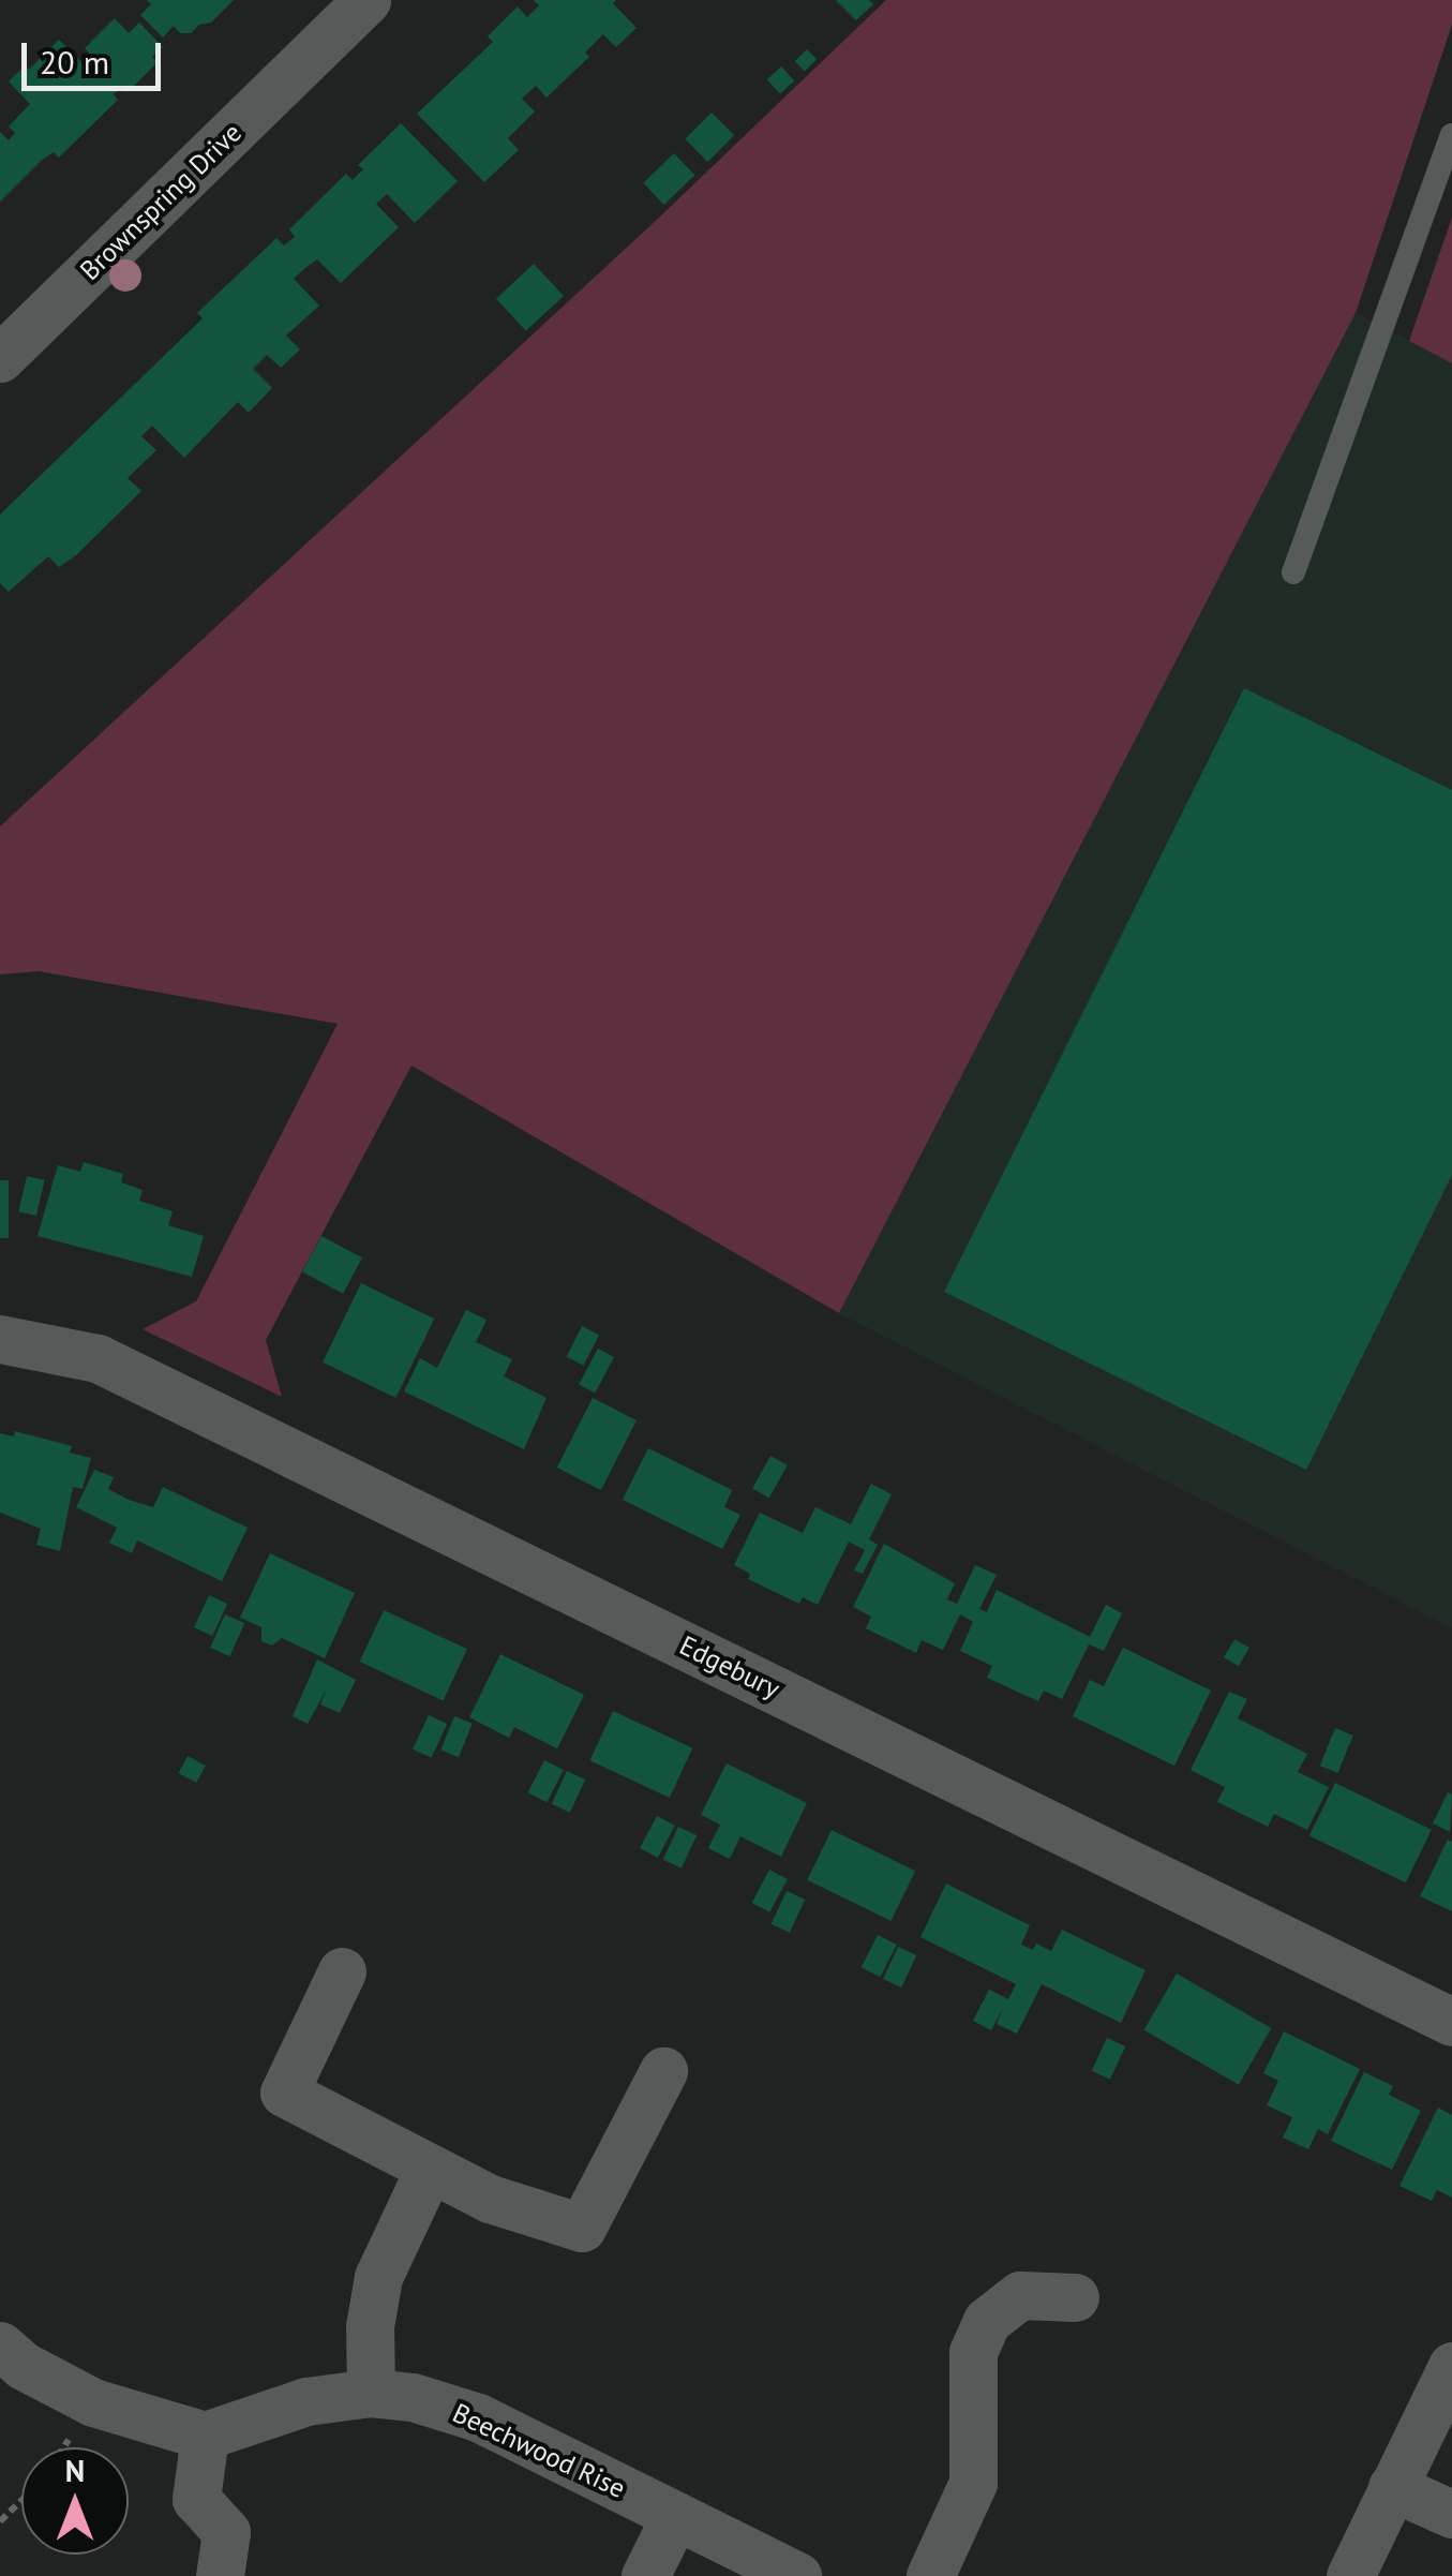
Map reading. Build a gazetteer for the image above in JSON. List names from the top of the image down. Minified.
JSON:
{"streets":{"street":["Brownspring Drive","Edgebury","Beechwood Rise"]},"scale_bar":"20 m","north":"top"}
